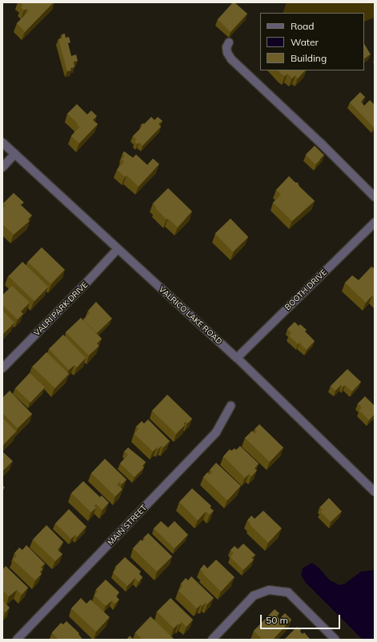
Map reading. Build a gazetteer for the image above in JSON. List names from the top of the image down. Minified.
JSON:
{"streets":{"street":["BOOTH DRIVE","VALRI PARK DRIVE","VALRICO LAKE ROAD","MAIN STREET"]},"crossings":[["BOOTH DRIVE","VALRICO LAKE ROAD"],["VALRI PARK DRIVE","VALRICO LAKE ROAD"]],"legend":["Road","Water","Building"],"scale_bar":"50 m"}
